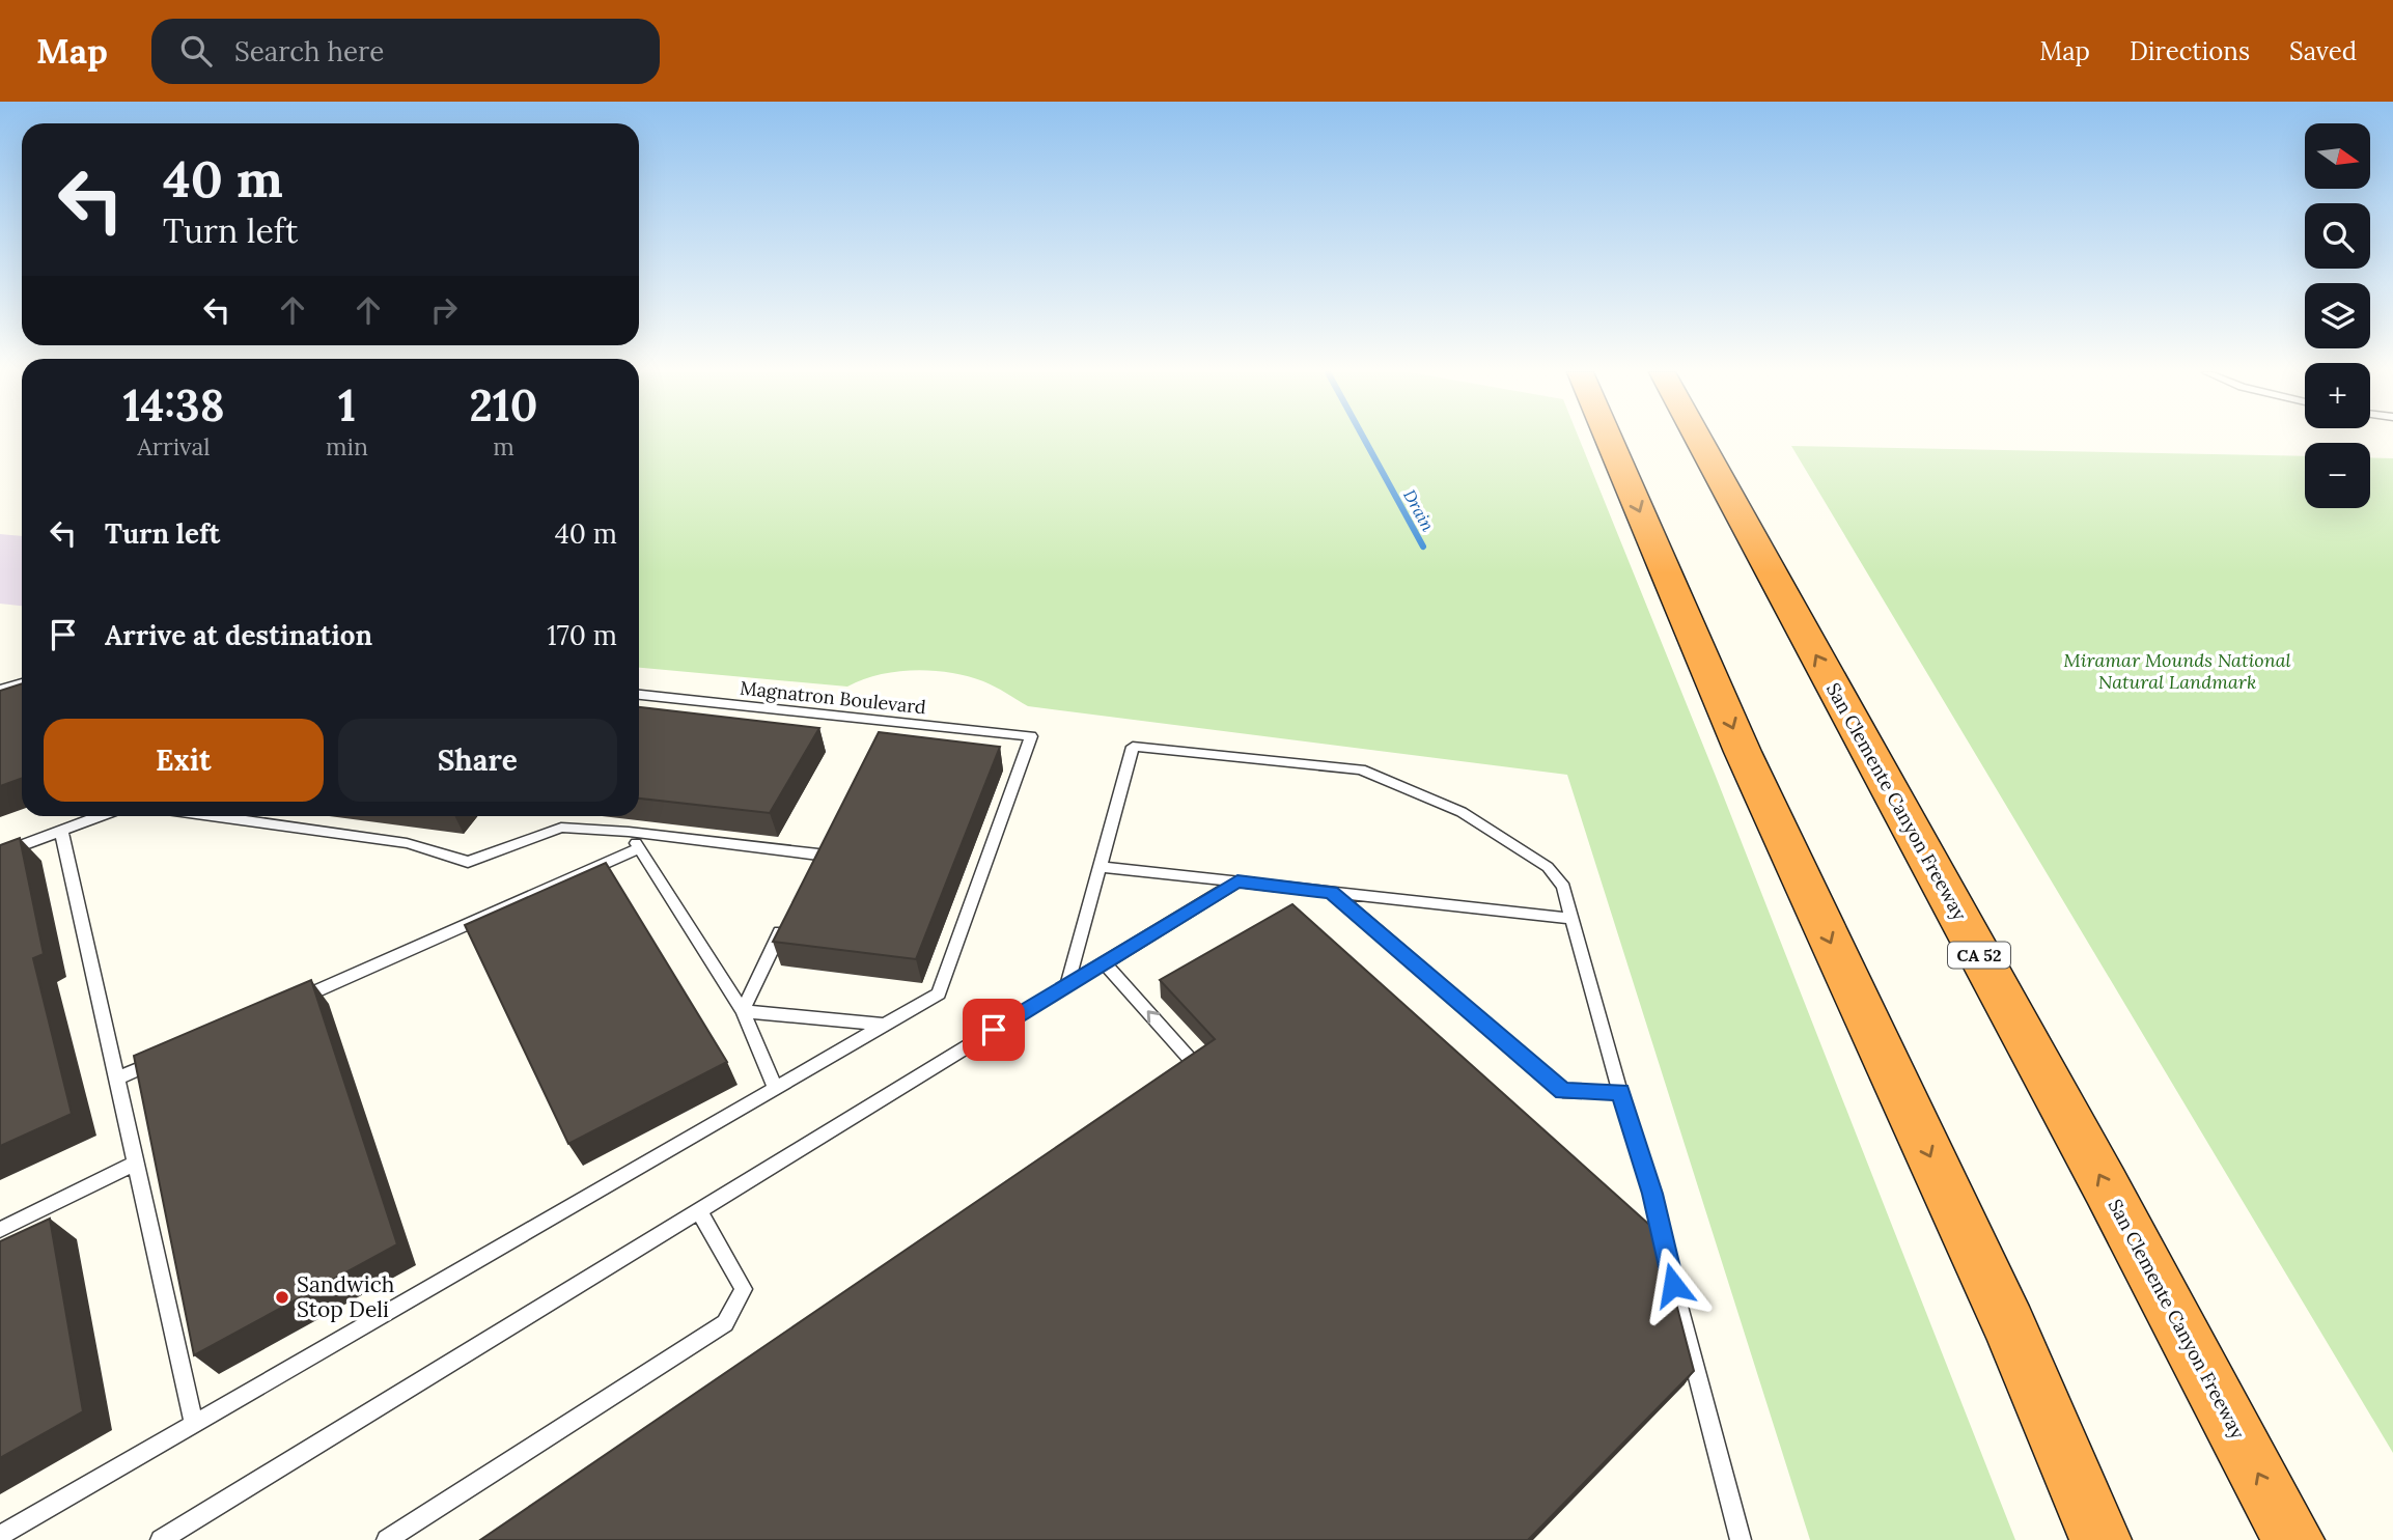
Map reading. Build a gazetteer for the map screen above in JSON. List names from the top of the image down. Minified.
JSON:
{"streets":{"highway":["San Clemente Canyon Freeway","CA 52"],"lane":["Magnatron Boulevard"]},"water":["Drain"],"parks":["Miramar Mounds National Natural Landmark"],"places":["Sandwich Stop Deli"],"north":"right","page":{"header":"Map","search":"Search here","nav":["Map","Directions","Saved"],"map_buttons":["+","−"],"turn":["40 m","Turn left"],"eta":["14:38","Arrival","1","min","210","m"],"list":[{"name":"Turn left","value":"40 m"},{"name":"Arrive at destination","value":"170 m"}],"buttons":["Exit","Share"]}}
